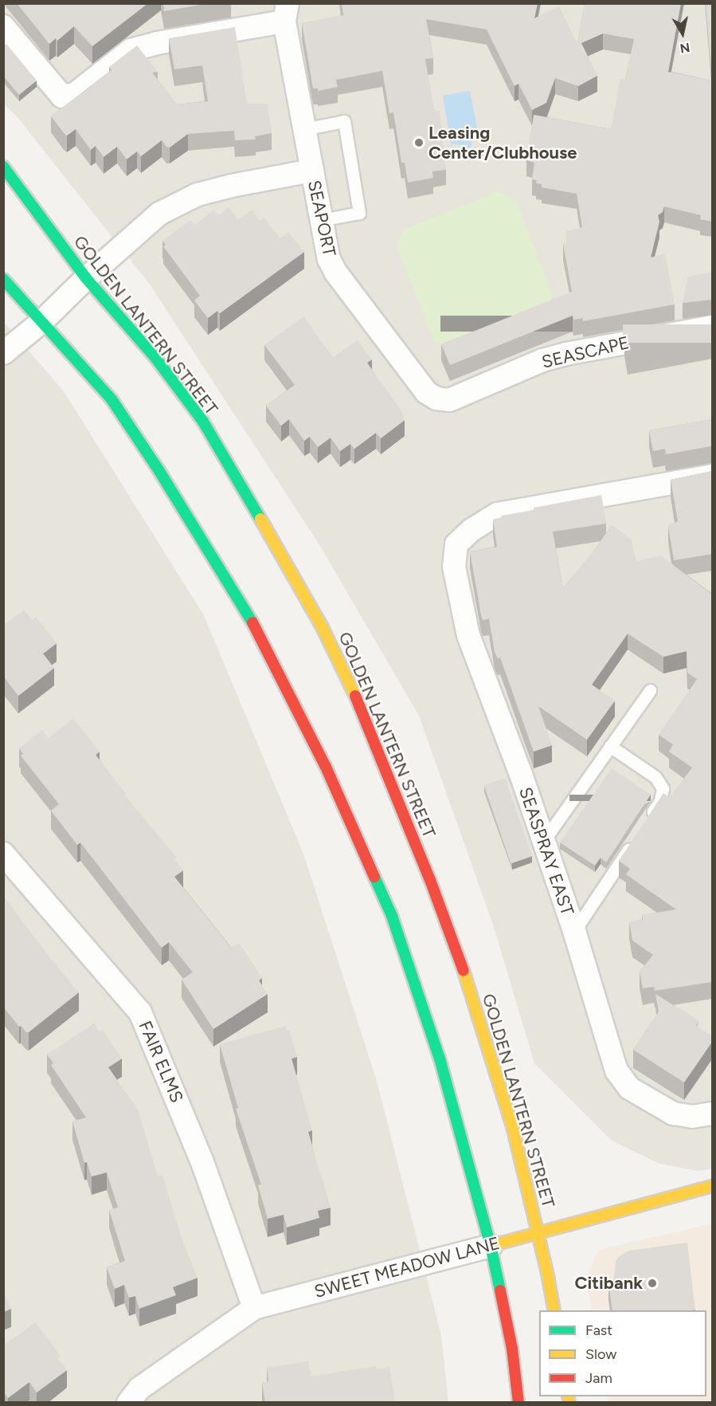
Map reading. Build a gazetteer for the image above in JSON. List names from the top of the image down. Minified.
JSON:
{"streets":{"main road":["GOLDEN LANTERN STREET","SWEET MEADOW LANE"],"street":["SEAPORT","SEASCAPE","SEASPRAY EAST","FAIR ELMS"]},"crossings":[["SEAPORT","SEASCAPE"],["GOLDEN LANTERN STREET","SWEET MEADOW LANE"],["FAIR ELMS","SWEET MEADOW LANE"]],"places":["Leasing Center/Clubhouse","Citibank"],"legend":["Fast","Slow","Jam"],"north":"bottom"}
